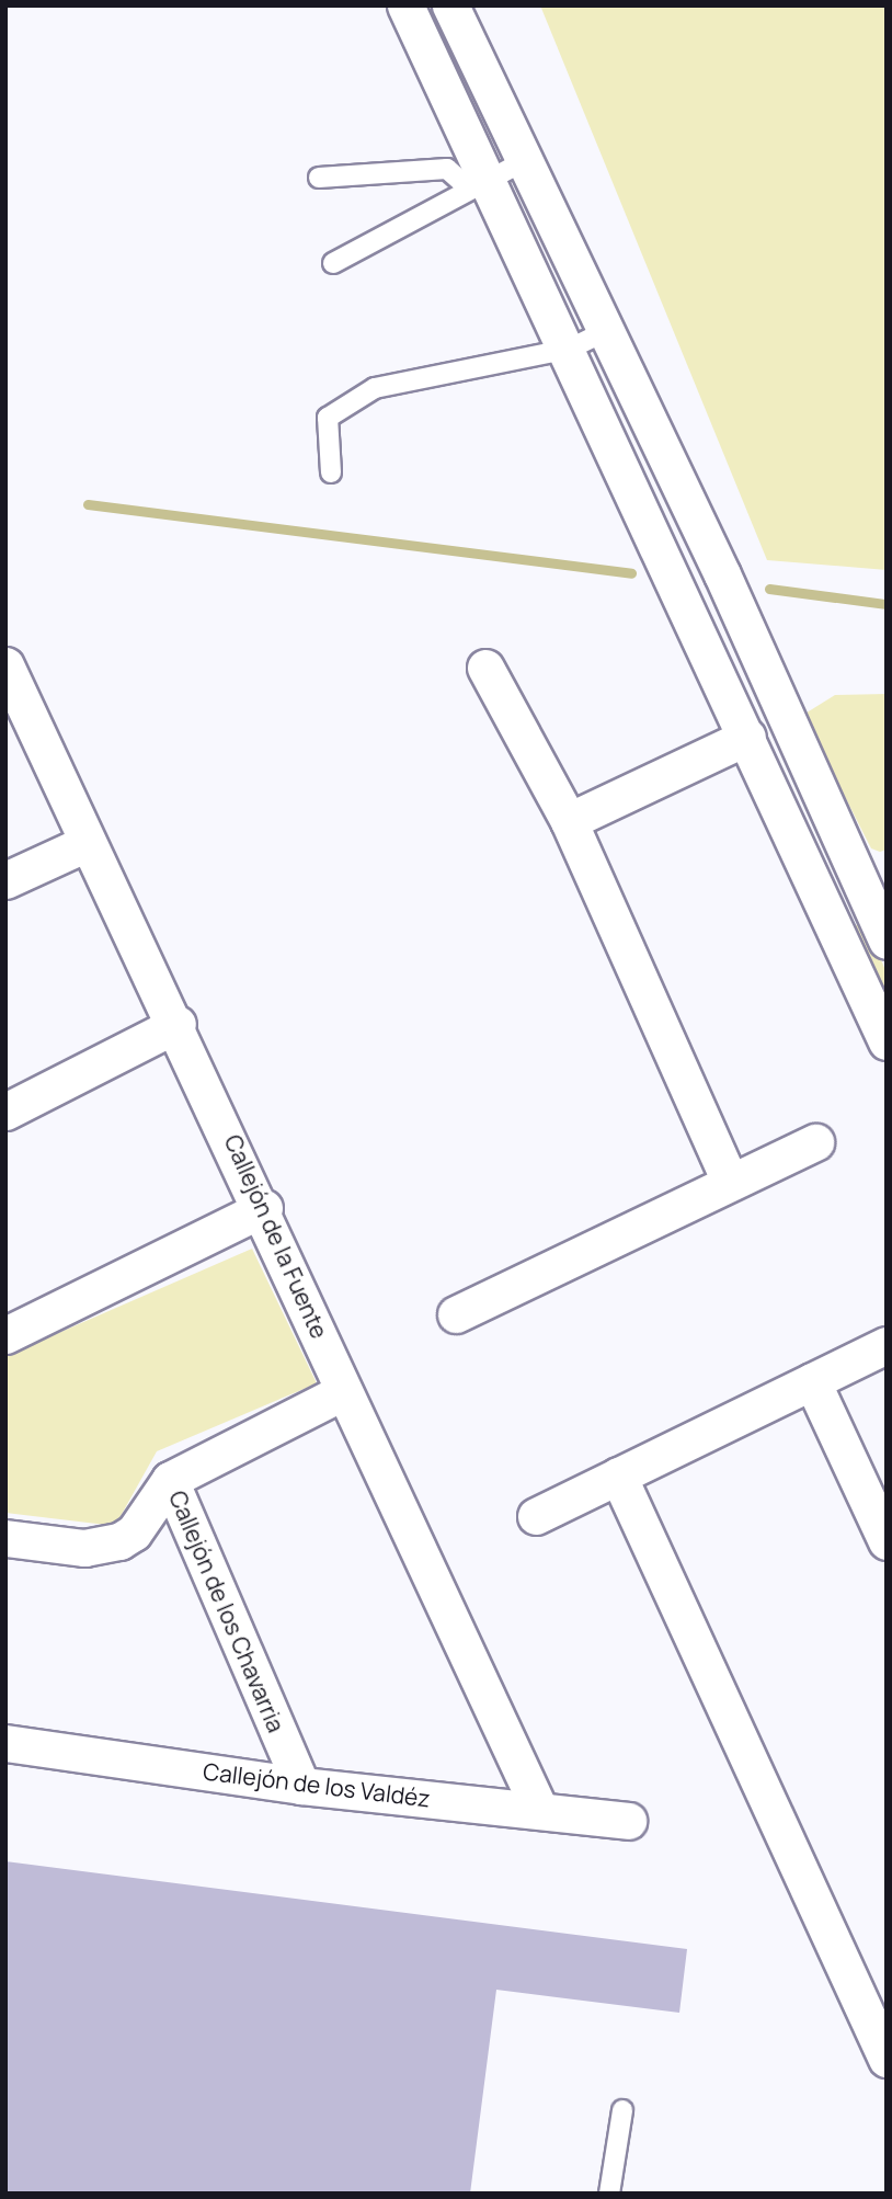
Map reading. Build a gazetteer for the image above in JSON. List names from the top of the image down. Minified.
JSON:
{"streets":{"street":["Callejón de la Fuente","Callejón de los Chavarria","Callejón de los Valdéz"]},"crossings":[["Callejón de la Fuente","Callejón de los Chavarria"],["Callejón de la Fuente","Callejón de los Valdéz"],["Callejón de los Chavarria","Callejón de los Valdéz"]]}
